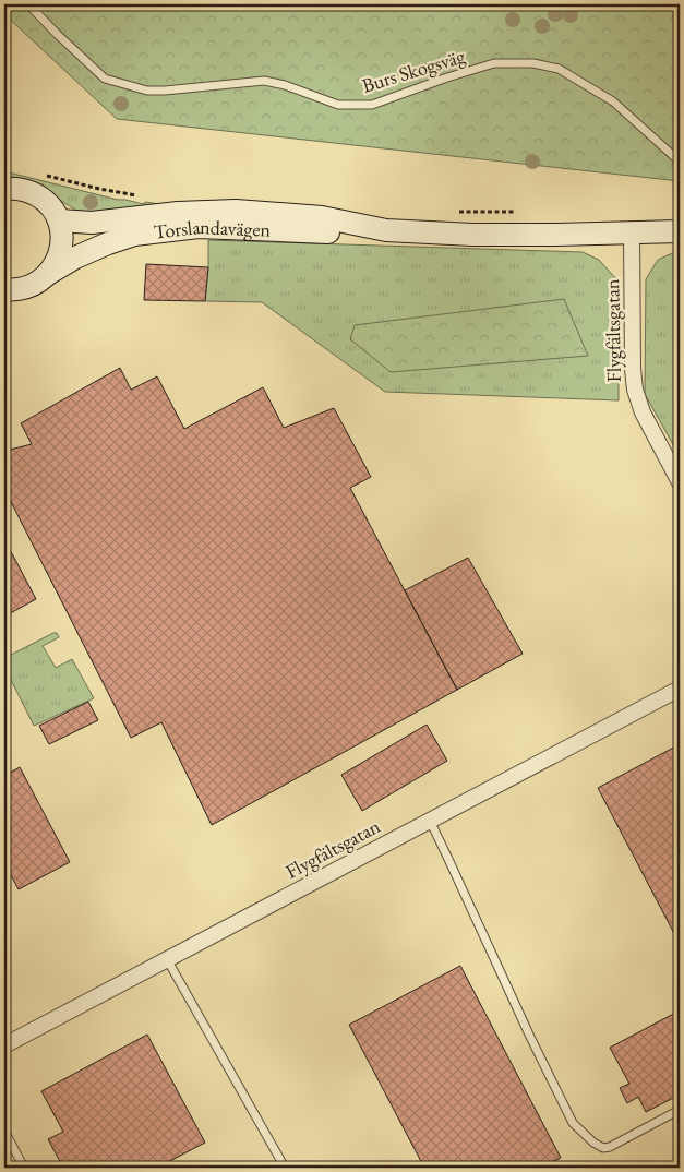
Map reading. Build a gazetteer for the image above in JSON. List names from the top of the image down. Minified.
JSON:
{"streets":{"street":["Torslandavägen","Flygfältsgatan"],"lane":["Burs Skogsväg"]},"crossings":[["Torslandavägen","Flygfältsgatan"]]}
